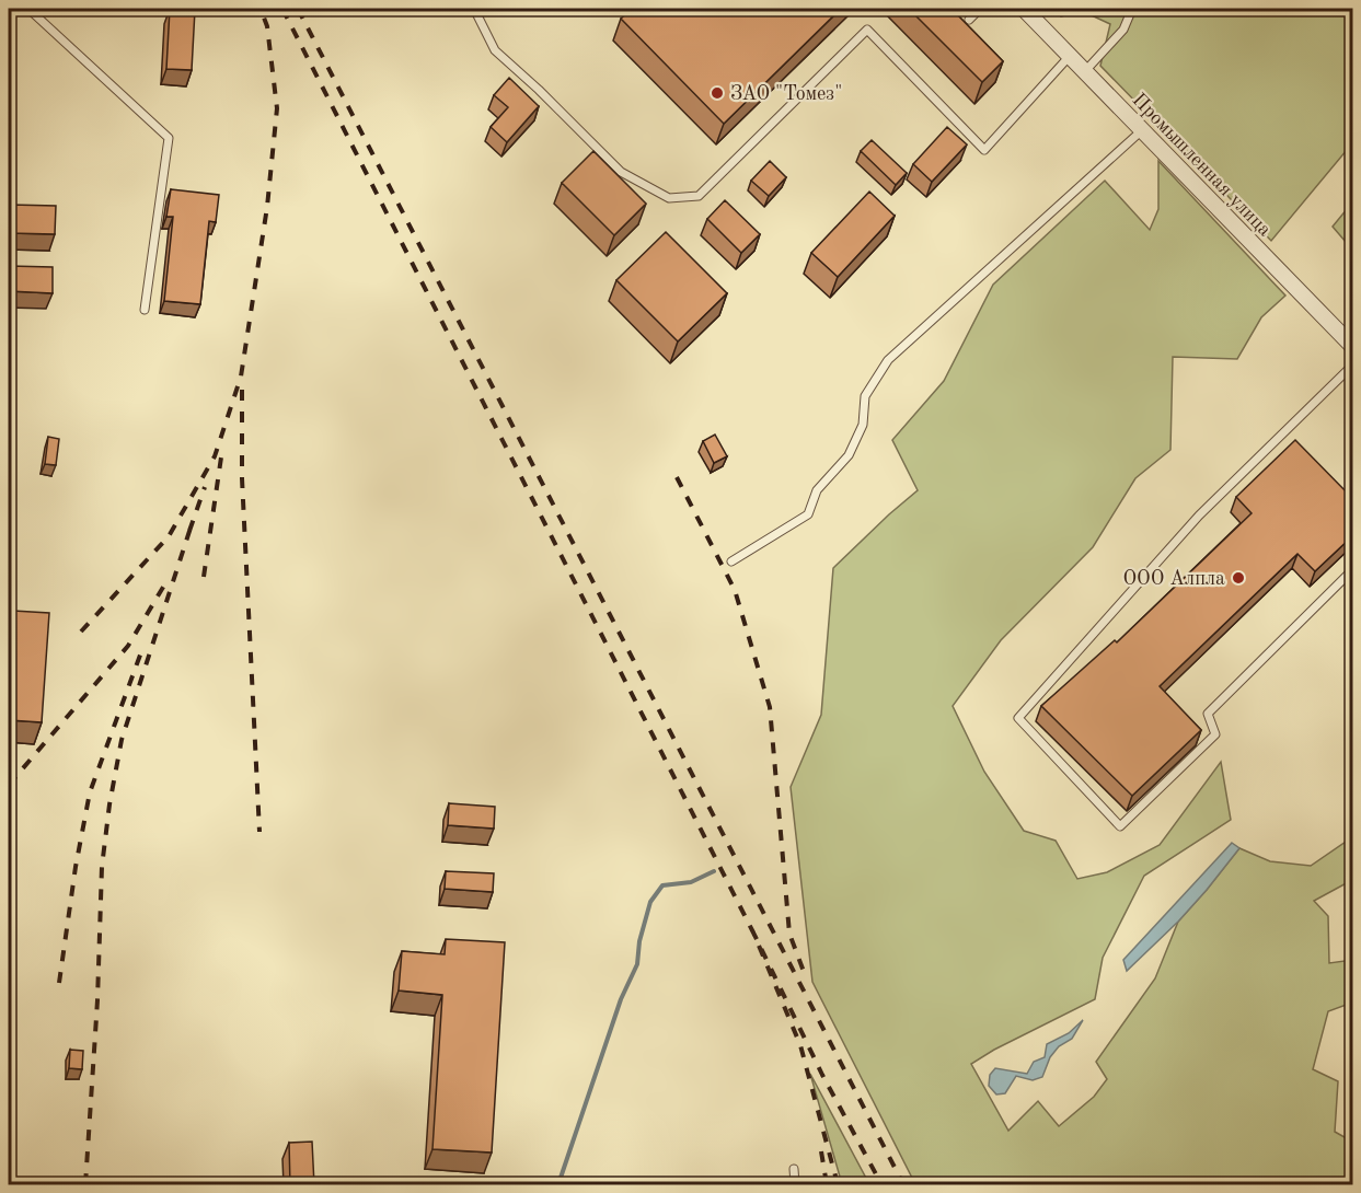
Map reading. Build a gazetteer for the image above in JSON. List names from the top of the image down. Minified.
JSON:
{"streets":{"street":["Промышленная улица"]},"places":["ЗАО \"Томез\"","ООО Алпла"]}
